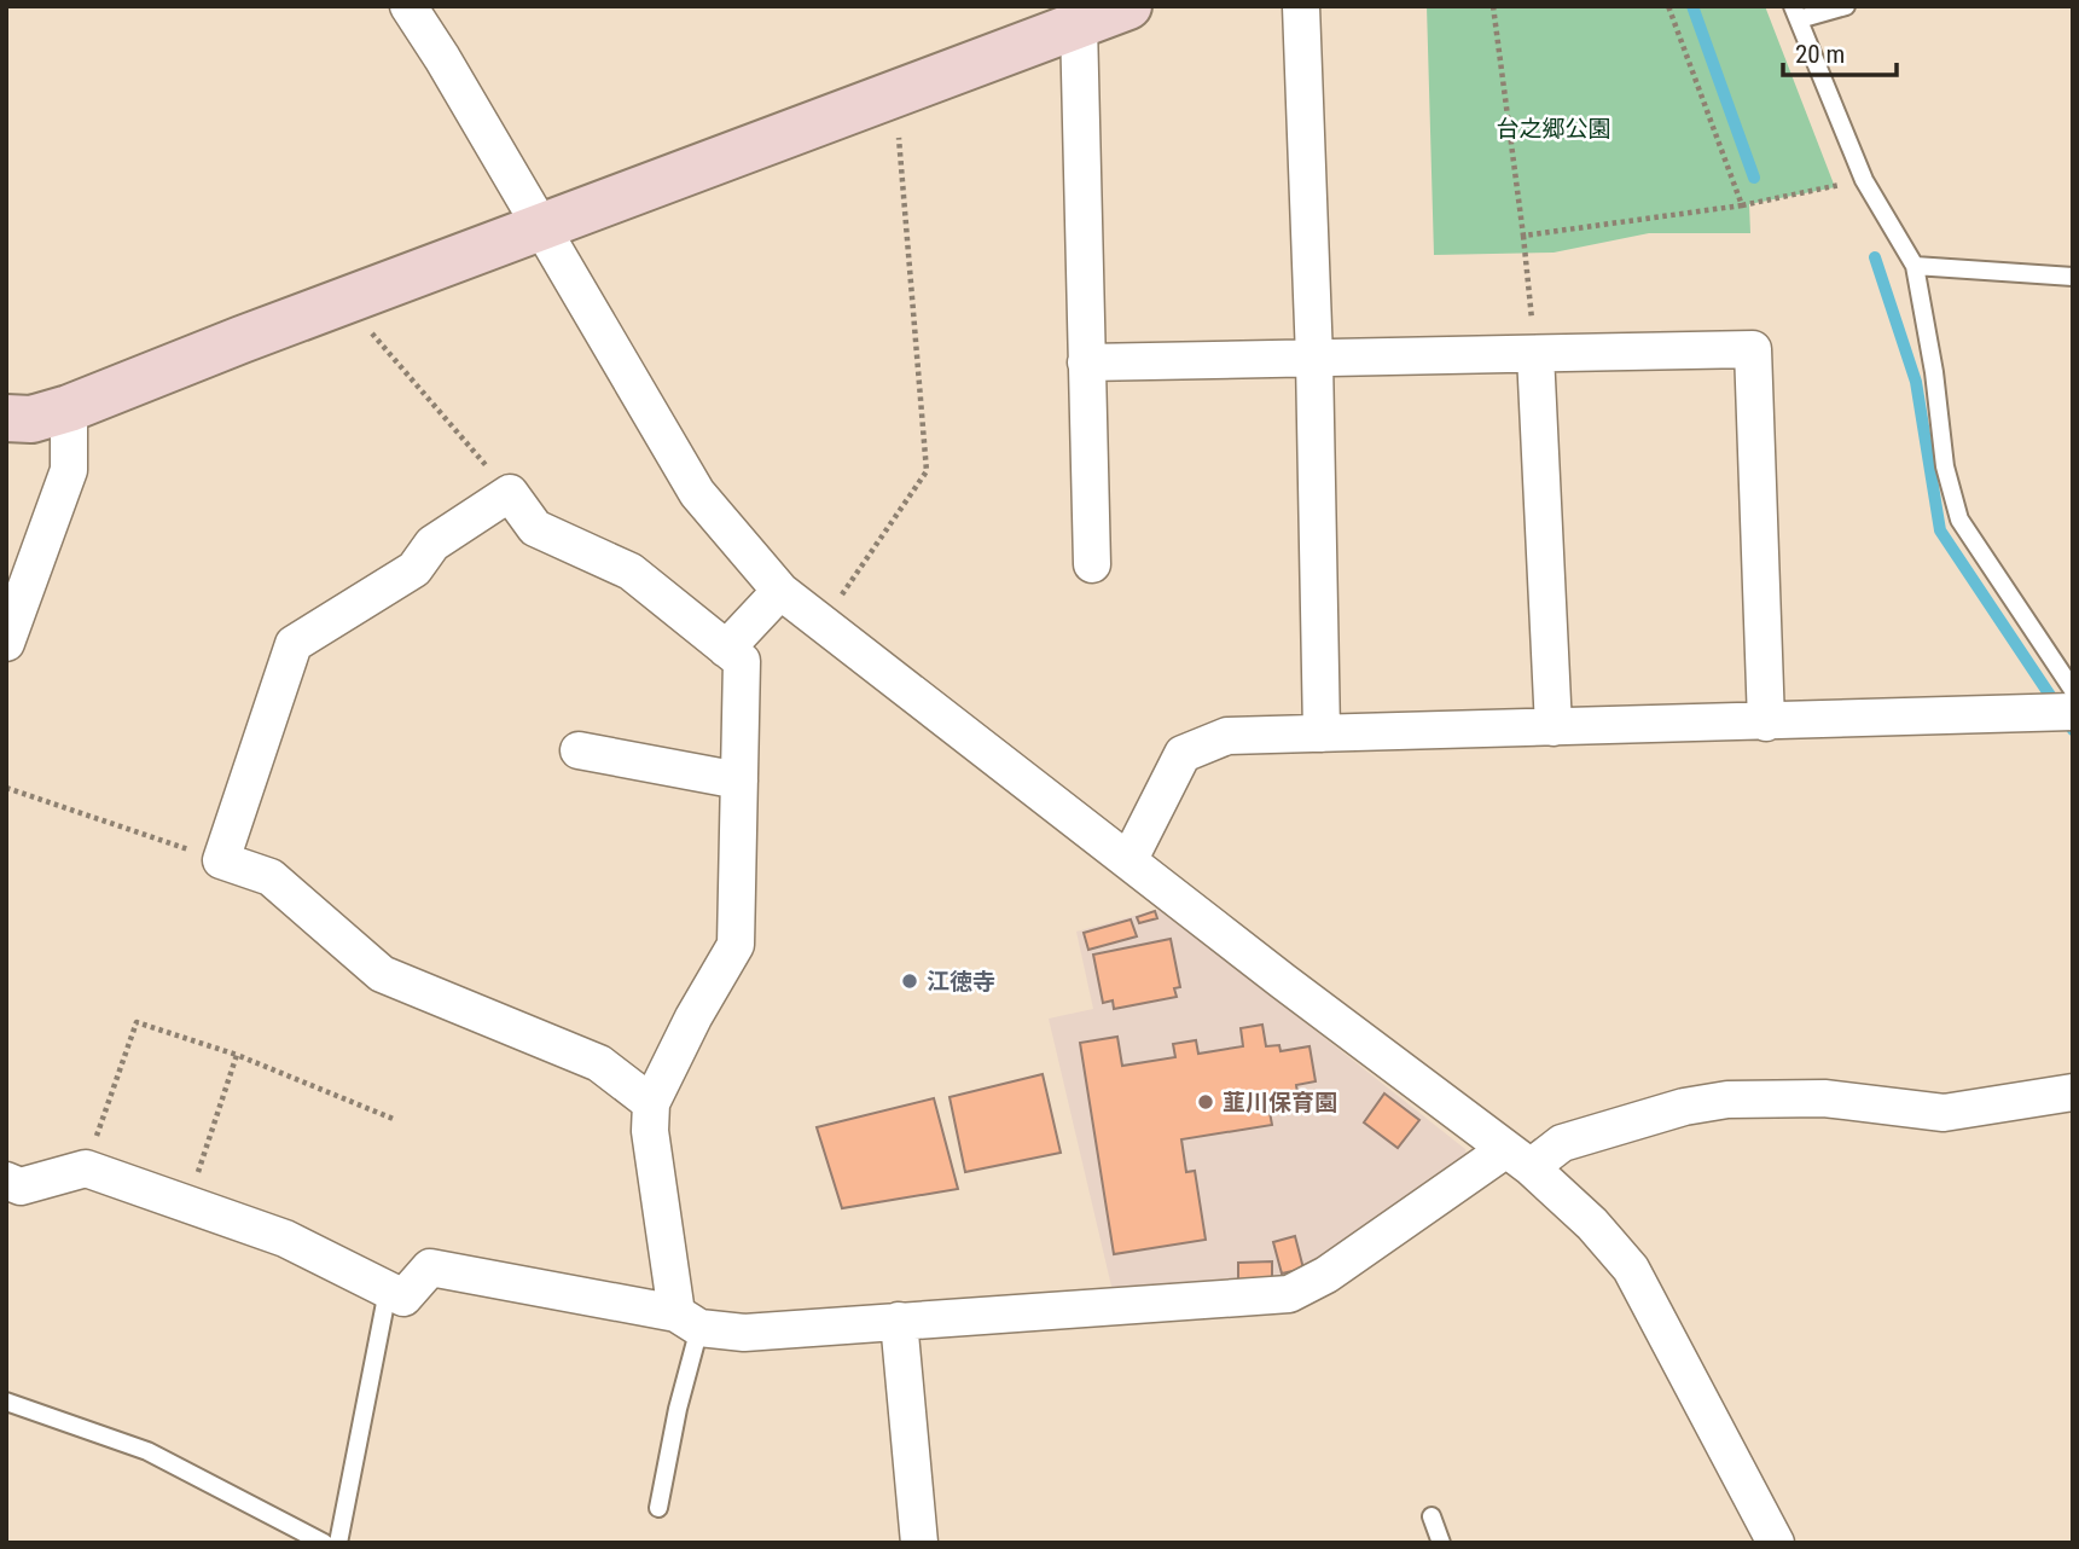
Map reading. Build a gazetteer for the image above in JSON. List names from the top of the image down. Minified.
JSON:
{"parks":["台之郷公園"],"places":["江徳寺","韮川保育園"],"scale_bar":"20 m"}
